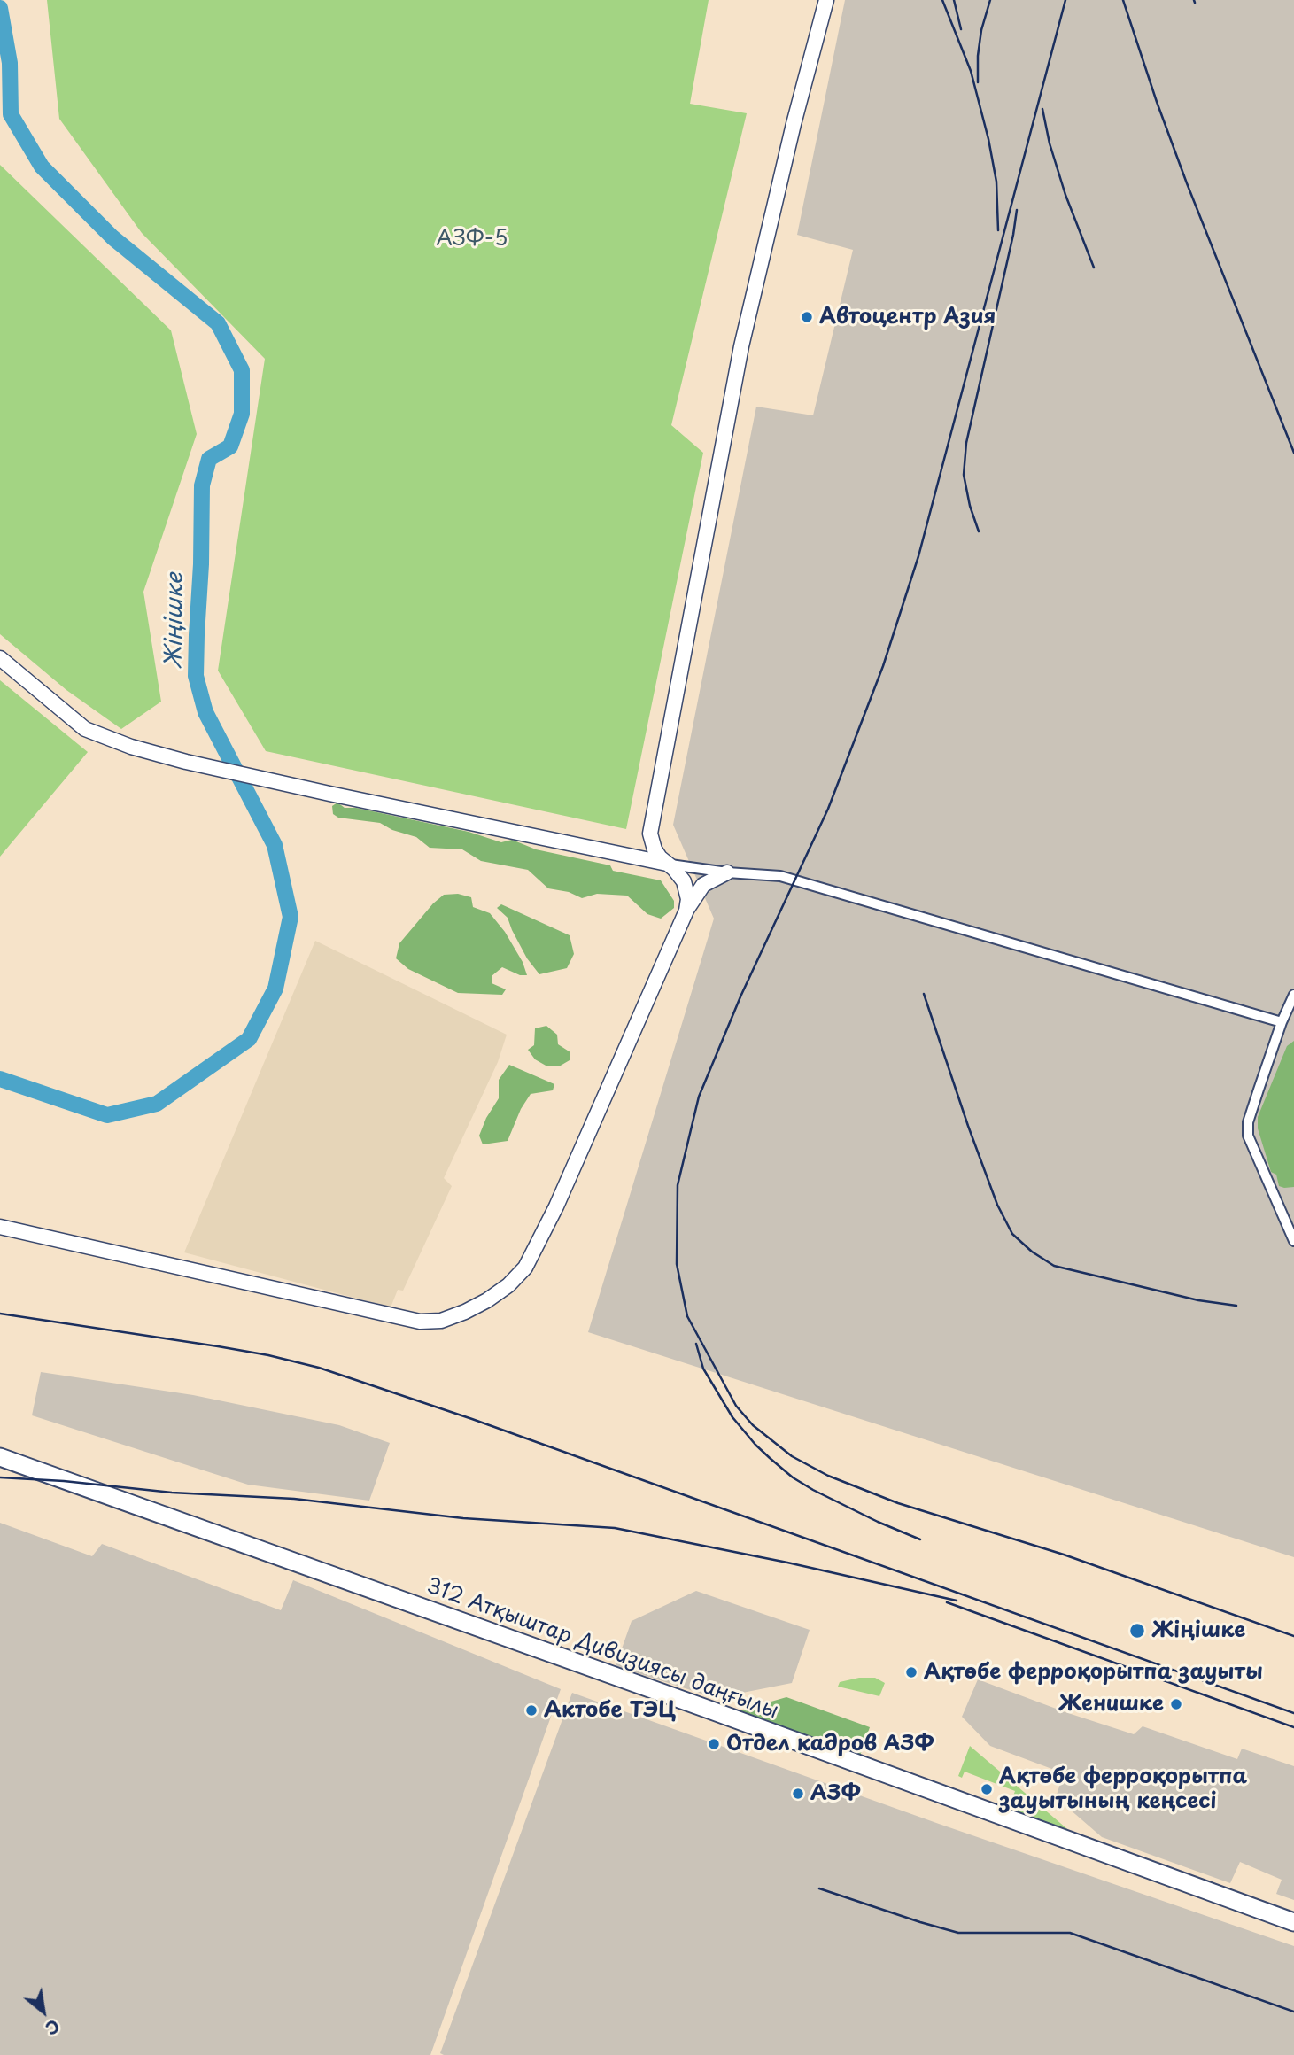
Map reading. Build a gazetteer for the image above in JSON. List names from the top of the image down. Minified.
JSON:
{"streets":{"highway":["312 Атқыштар Дивизиясы даңғылы"]},"water":["Жіңішке"],"parks":["АЗФ-5"],"places":["Автоцентр Азия","Жіңішке","Ақтөбе ферроқорытпа зауыты","Женишке","Актобе ТЭЦ","Отдел кадров АЗФ","Ақтөбе ферроқорытпа зауытының кеңсесі","АЗФ"],"north":"bottom right"}
